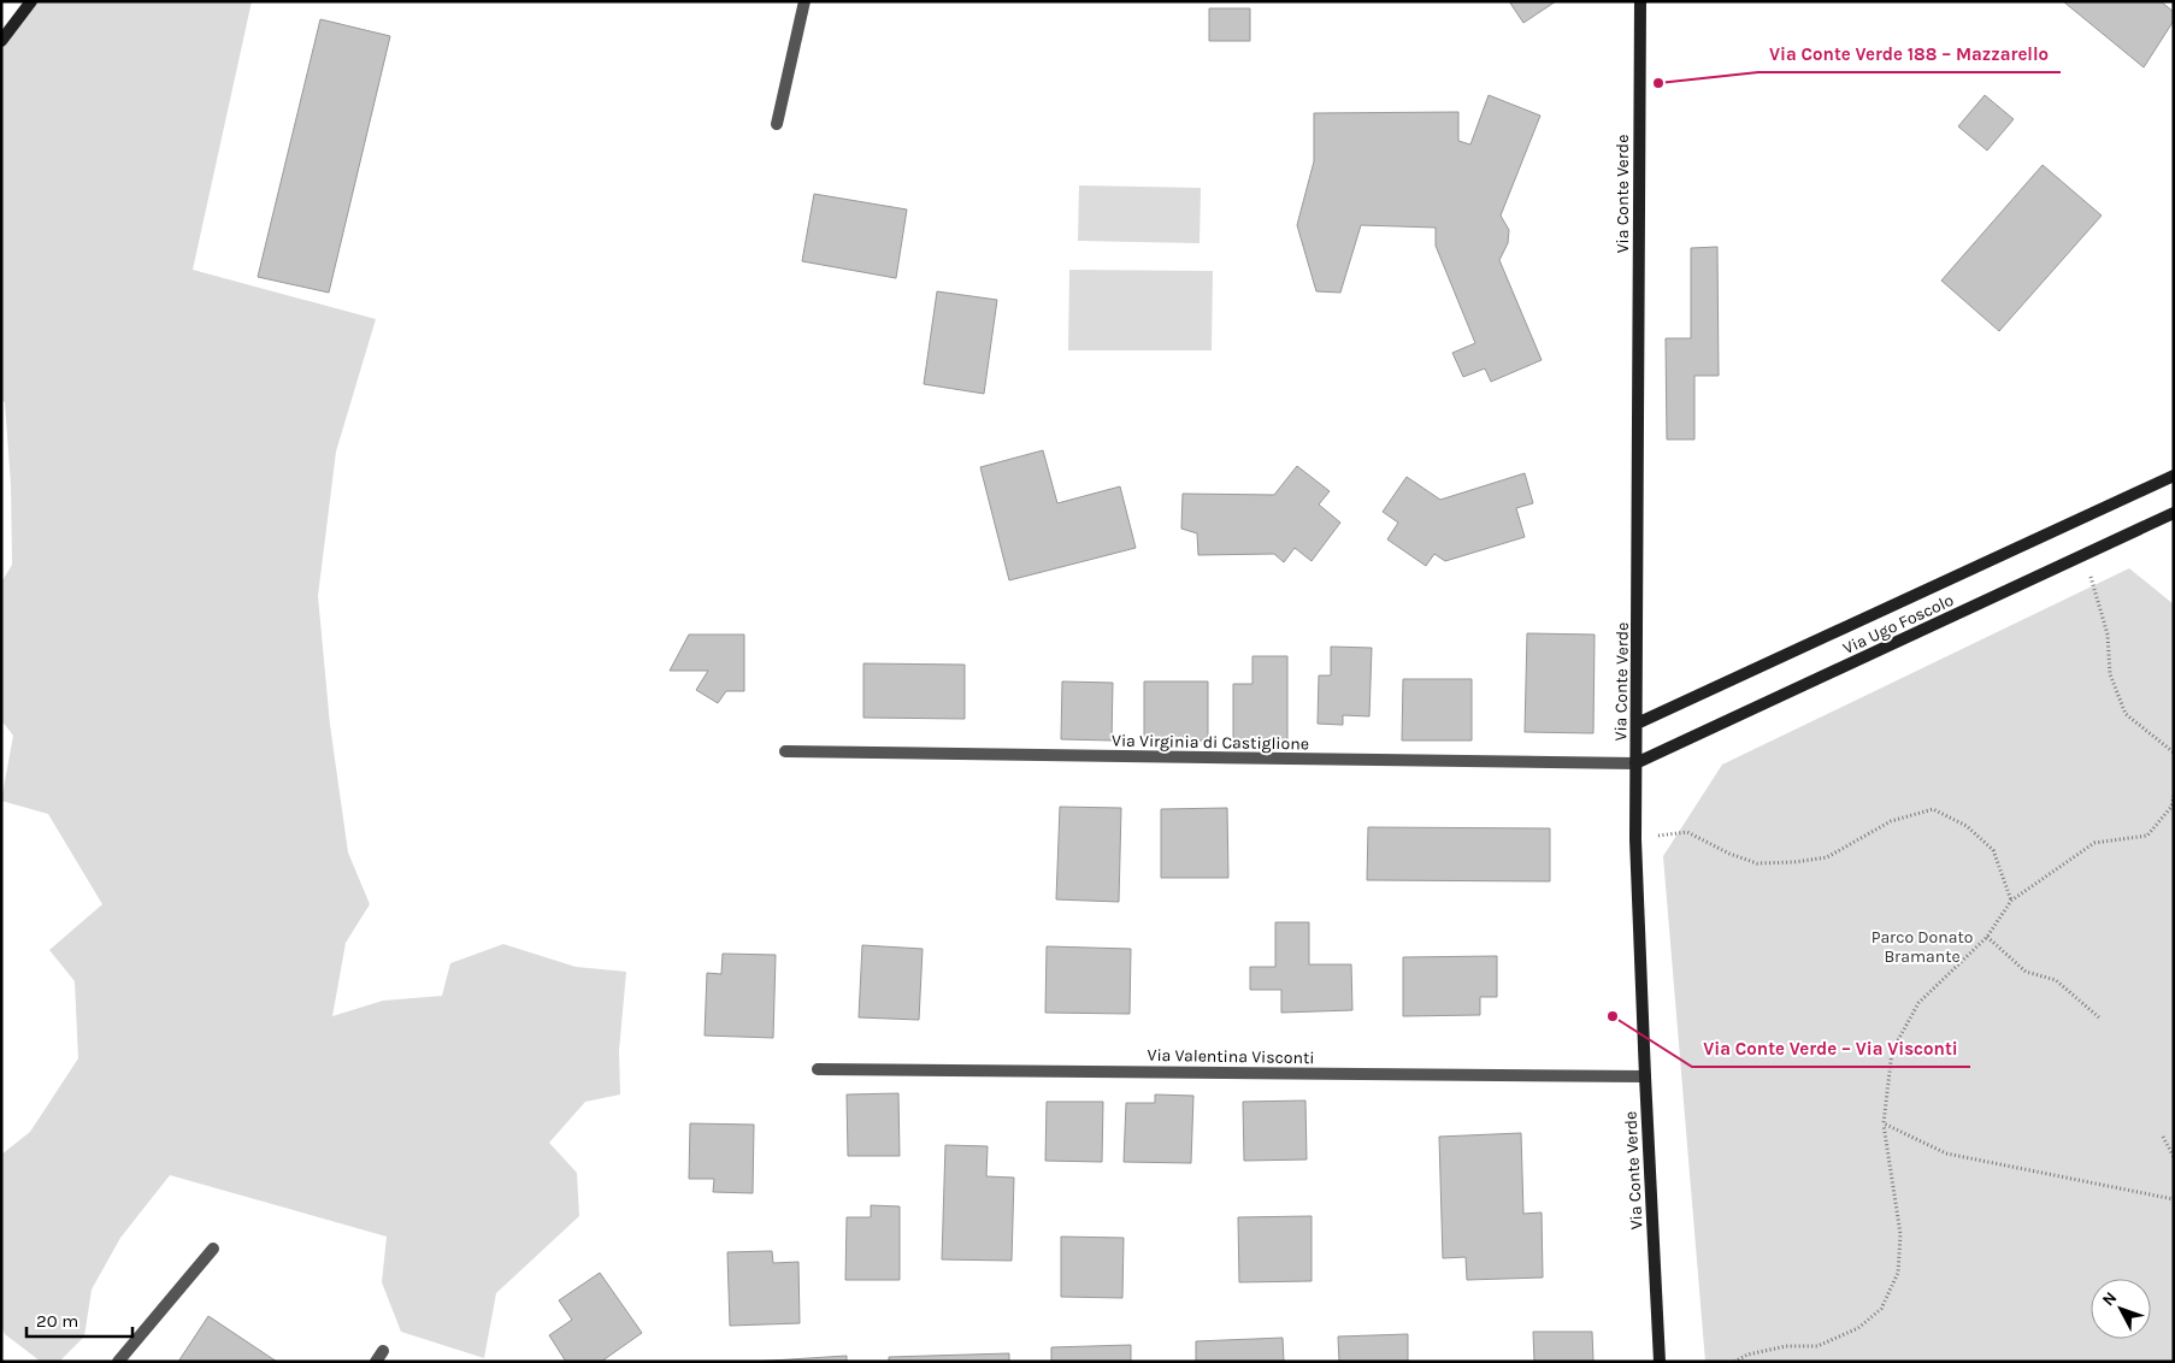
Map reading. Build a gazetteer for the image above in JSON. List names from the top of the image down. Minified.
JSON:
{"streets":{"street":["Via Conte Verde","Via Ugo Foscolo","Via Virginia di Castiglione","Via Valentina Visconti"]},"crossings":[["Via Conte Verde","Via Ugo Foscolo"],["Via Conte Verde","Via Virginia di Castiglione"],["Via Conte Verde","Via Valentina Visconti"],["Via Ugo Foscolo","Via Virginia di Castiglione"]],"parks":["Parco Donato Bramante"],"places":["Via Conte Verde 188 – Mazzarello","Via Conte Verde – Via Visconti"],"scale_bar":"20 m","north":"top left"}
